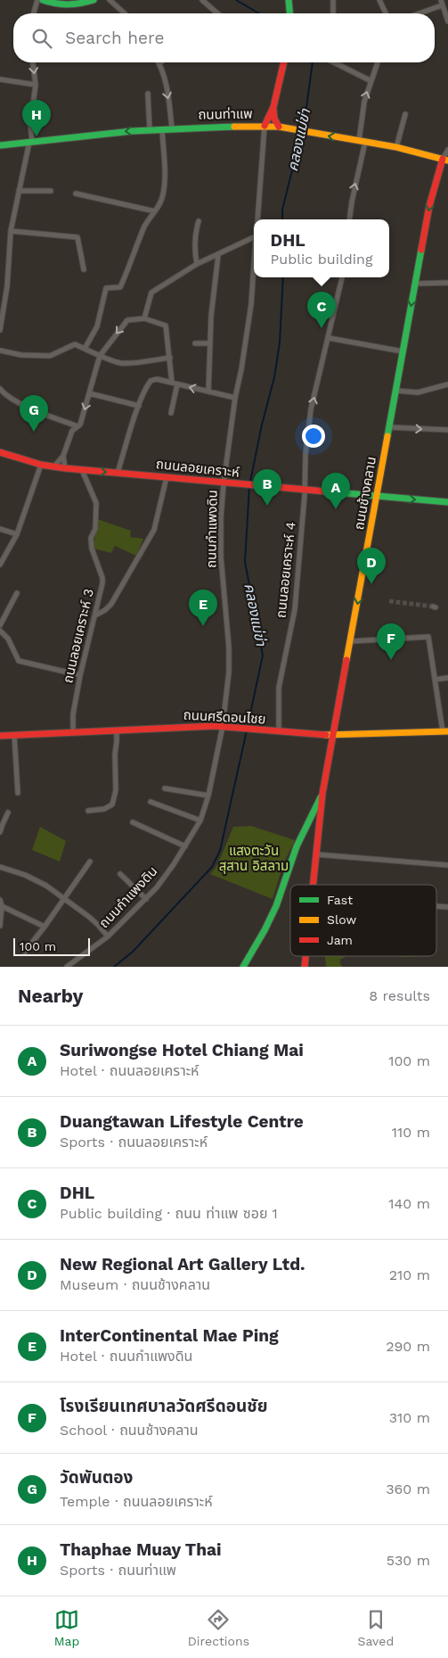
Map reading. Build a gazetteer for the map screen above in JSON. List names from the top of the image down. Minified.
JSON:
{"streets":{"street":["ถนนท่าแพ","ถนนลอยเคราะห์","ถนนช้างคลาน","ถนนกำแพงดิน","ถนนลอยเคราะห์ 4","ถนนลอยเคราะห์ 3","ถนนศรีดอนไชย"]},"crossings":[["ถนนท่าแพ","ถนนช้างคลาน"],["ถนนท่าแพ","ถนนกำแพงดิน"],["ถนนลอยเคราะห์","ถนนช้างคลาน"],["ถนนลอยเคราะห์","ถนนกำแพงดิน"],["ถนนลอยเคราะห์","ถนนลอยเคราะห์ 4"],["ถนนลอยเคราะห์","ถนนลอยเคราะห์ 3"],["ถนนช้างคลาน","ถนนศรีดอนไชย"],["ถนนกำแพงดิน","ถนนศรีดอนไชย"],["ถนนลอยเคราะห์ 4","ถนนศรีดอนไชย"],["ถนนลอยเคราะห์ 3","ถนนศรีดอนไชย"]],"one_way":["ถนนท่าแพ","ถนนช้างคลาน"],"water":["คลองแม่ข่า"],"parks":["แสงตะวัน สุสาน อิสลาม"],"legend":["Fast","Slow","Jam"],"scale_bar":"100 m","page":{"search":"Search here","pins":["H","C","G","B","A","D","E","F"],"popup":["DHL","Public building"],"scale":"100 m","heading":["Nearby","8 results"],"list":[{"mark":"A","name":"Suriwongse Hotel Chiang Mai","note":"Hotel · ถนนลอยเคราะห์","value":"100 m"},{"mark":"B","name":"Duangtawan Lifestyle Centre","note":"Sports · ถนนลอยเคราะห์","value":"110 m"},{"mark":"C","name":"DHL","note":"Public building · ถนน ท่าแพ ซอย 1","value":"140 m"},{"mark":"D","name":"New Regional Art Gallery Ltd.","note":"Museum · ถนนช้างคลาน","value":"210 m"},{"mark":"E","name":"InterContinental Mae Ping","note":"Hotel · ถนนกำแพงดิน","value":"290 m"},{"mark":"F","name":"โรงเรียนเทศบาลวัดศรีดอนชัย","note":"School · ถนนช้างคลาน","value":"310 m"},{"mark":"G","name":"วัดพันตอง","note":"Temple · ถนนลอยเคราะห์","value":"360 m"},{"mark":"H","name":"Thaphae Muay Thai","note":"Sports · ถนนท่าแพ","value":"530 m"}],"nav":["Map","Directions","Saved"]}}
